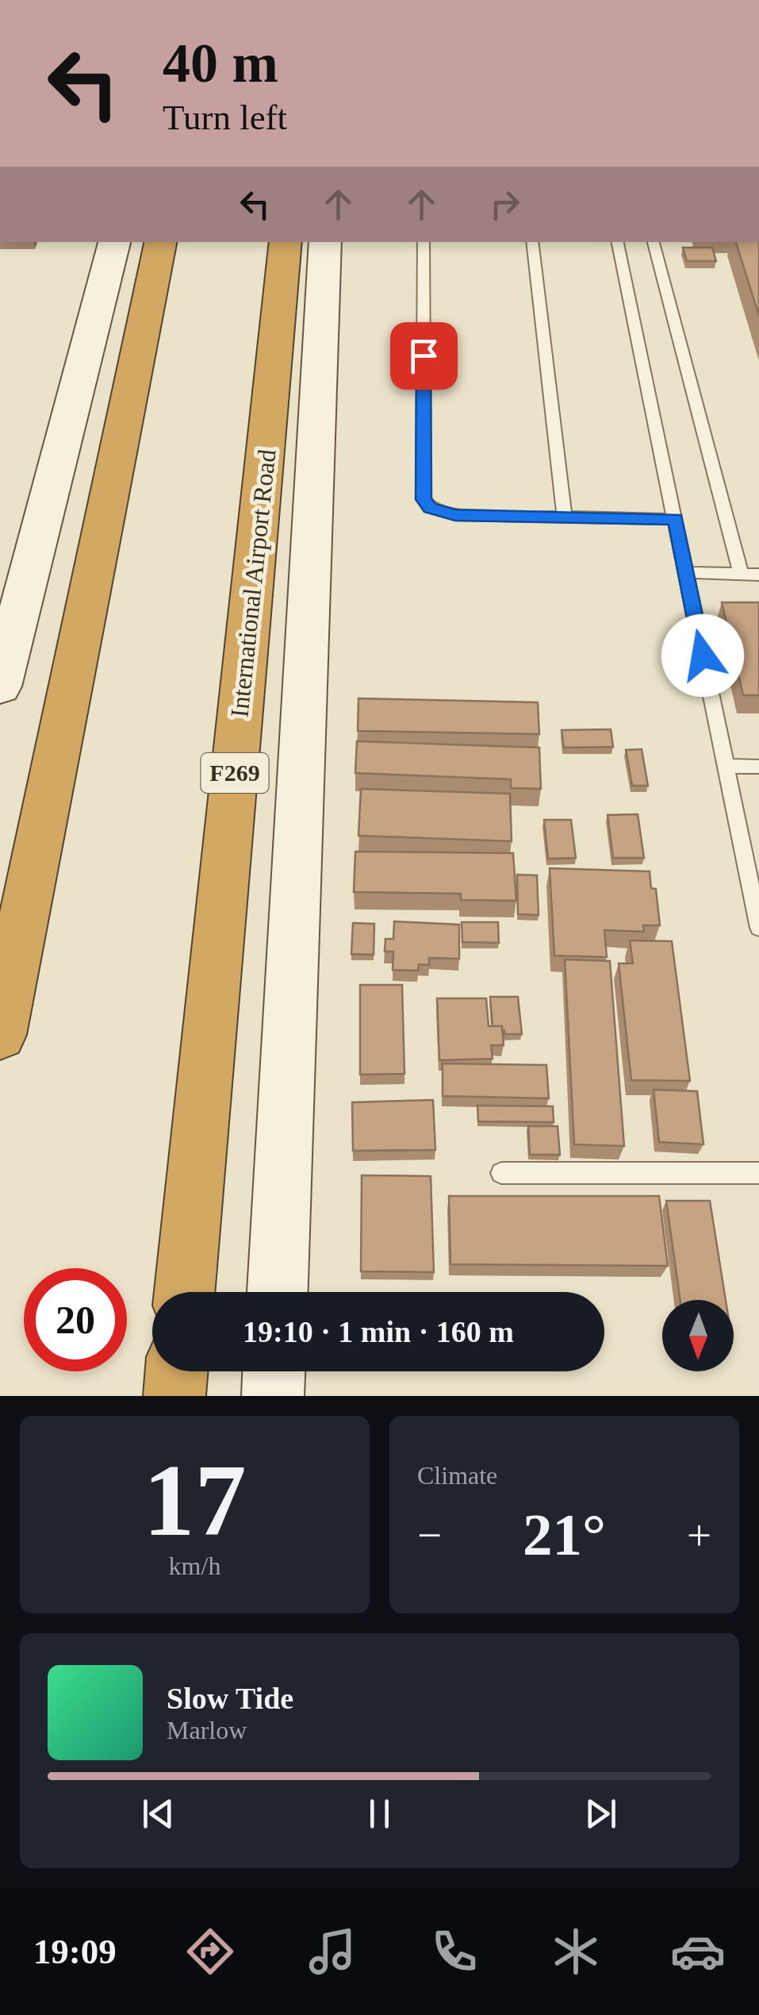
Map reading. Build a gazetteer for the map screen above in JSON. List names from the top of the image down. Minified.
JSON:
{"streets":{"highway":["International Airport Road","F269"]},"north":"bottom","page":{"turn":["40 m","Turn left"],"limit":"20","trip":"19:10 · 1 min · 160 m","tile":[["17","km/h"],"Climate"],"heat":["−","21°","+"],"song":["Slow Tide","Marlow"],"tabs":"19:09"}}
